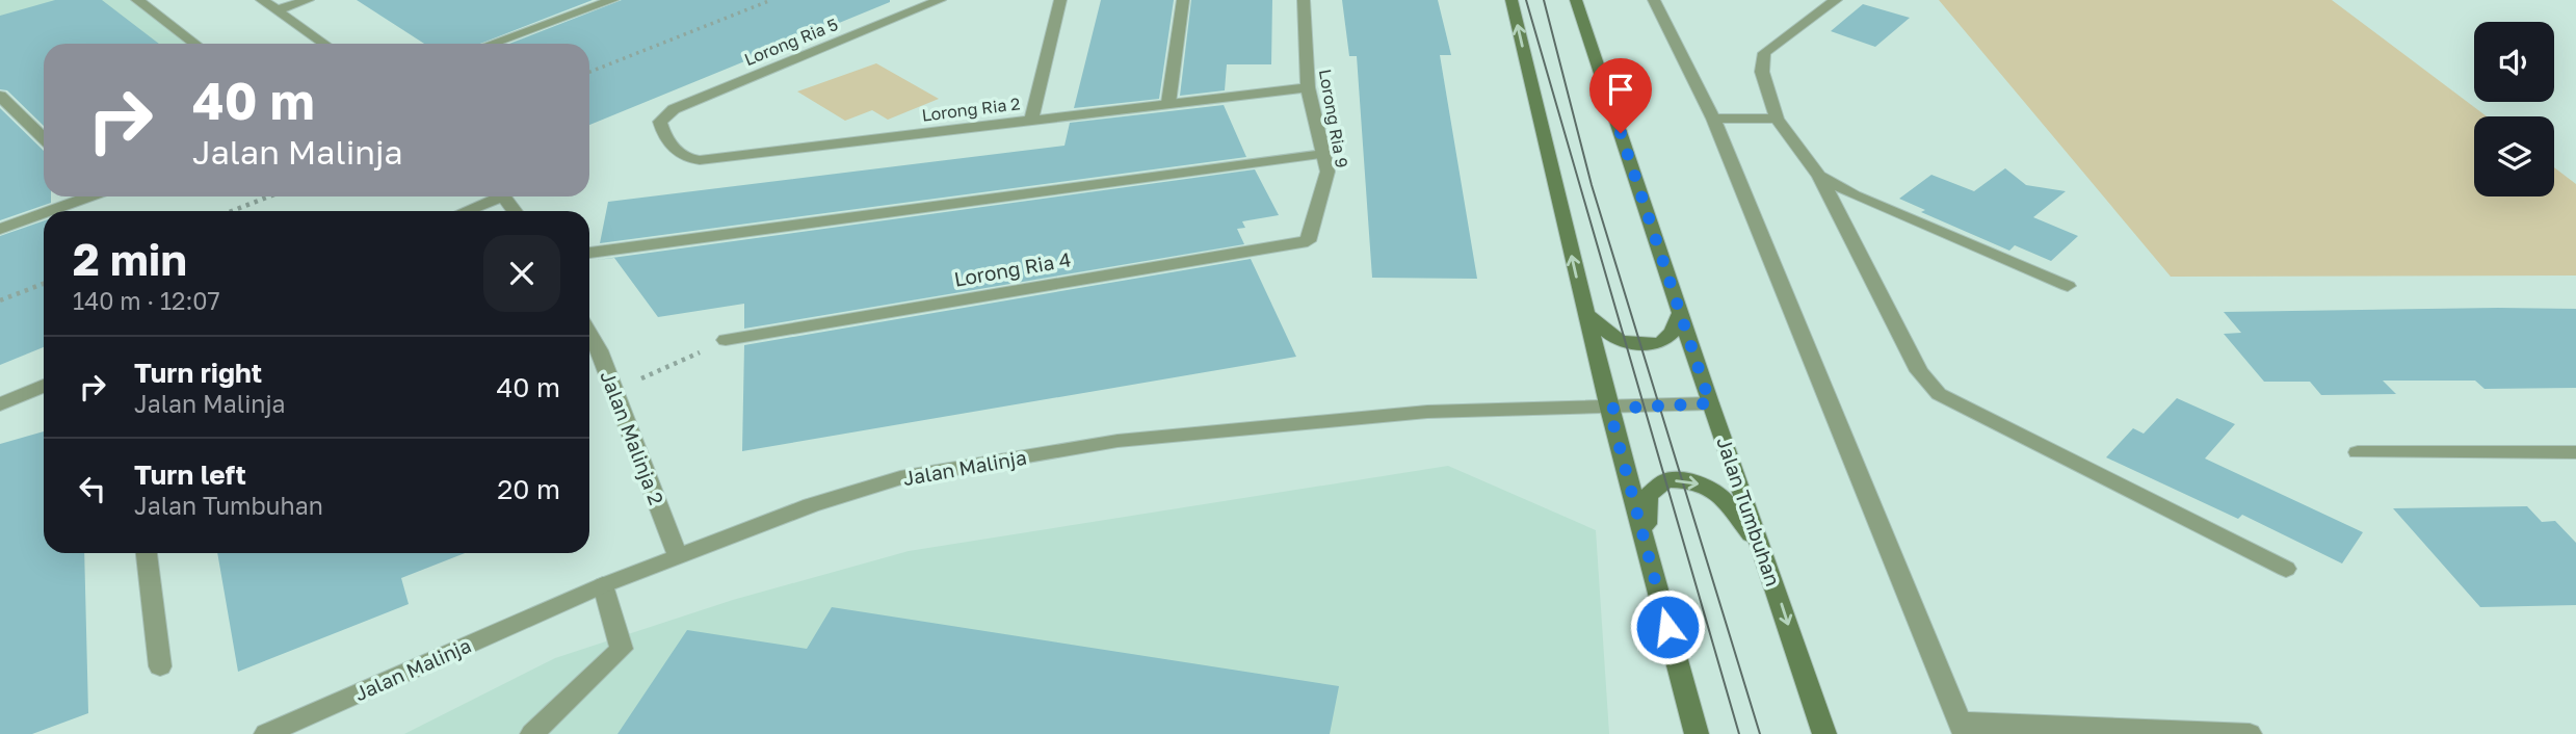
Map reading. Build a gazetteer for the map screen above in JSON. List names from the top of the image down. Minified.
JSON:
{"streets":{"main road":["Jalan Tumbuhan"],"street":["Lorong Ria 5","Lorong Ria 2","Lorong Ria 9","Lorong Ria 4","Jalan Malinja 2","Jalan Malinja"]},"crossings":[["Lorong Ria 5","Lorong Ria 2"],["Lorong Ria 2","Lorong Ria 9"],["Lorong Ria 9","Lorong Ria 4"],["Jalan Malinja 2","Jalan Malinja"],["Jalan Malinja","Jalan Tumbuhan"]],"page":{"turn":["40 m","Jalan Malinja"],"heading":["2 min","140 m · 12:07"],"list":[{"name":"Turn right","note":"Jalan Malinja","value":"40 m"},{"name":"Turn left","note":"Jalan Tumbuhan","value":"20 m"}]}}
